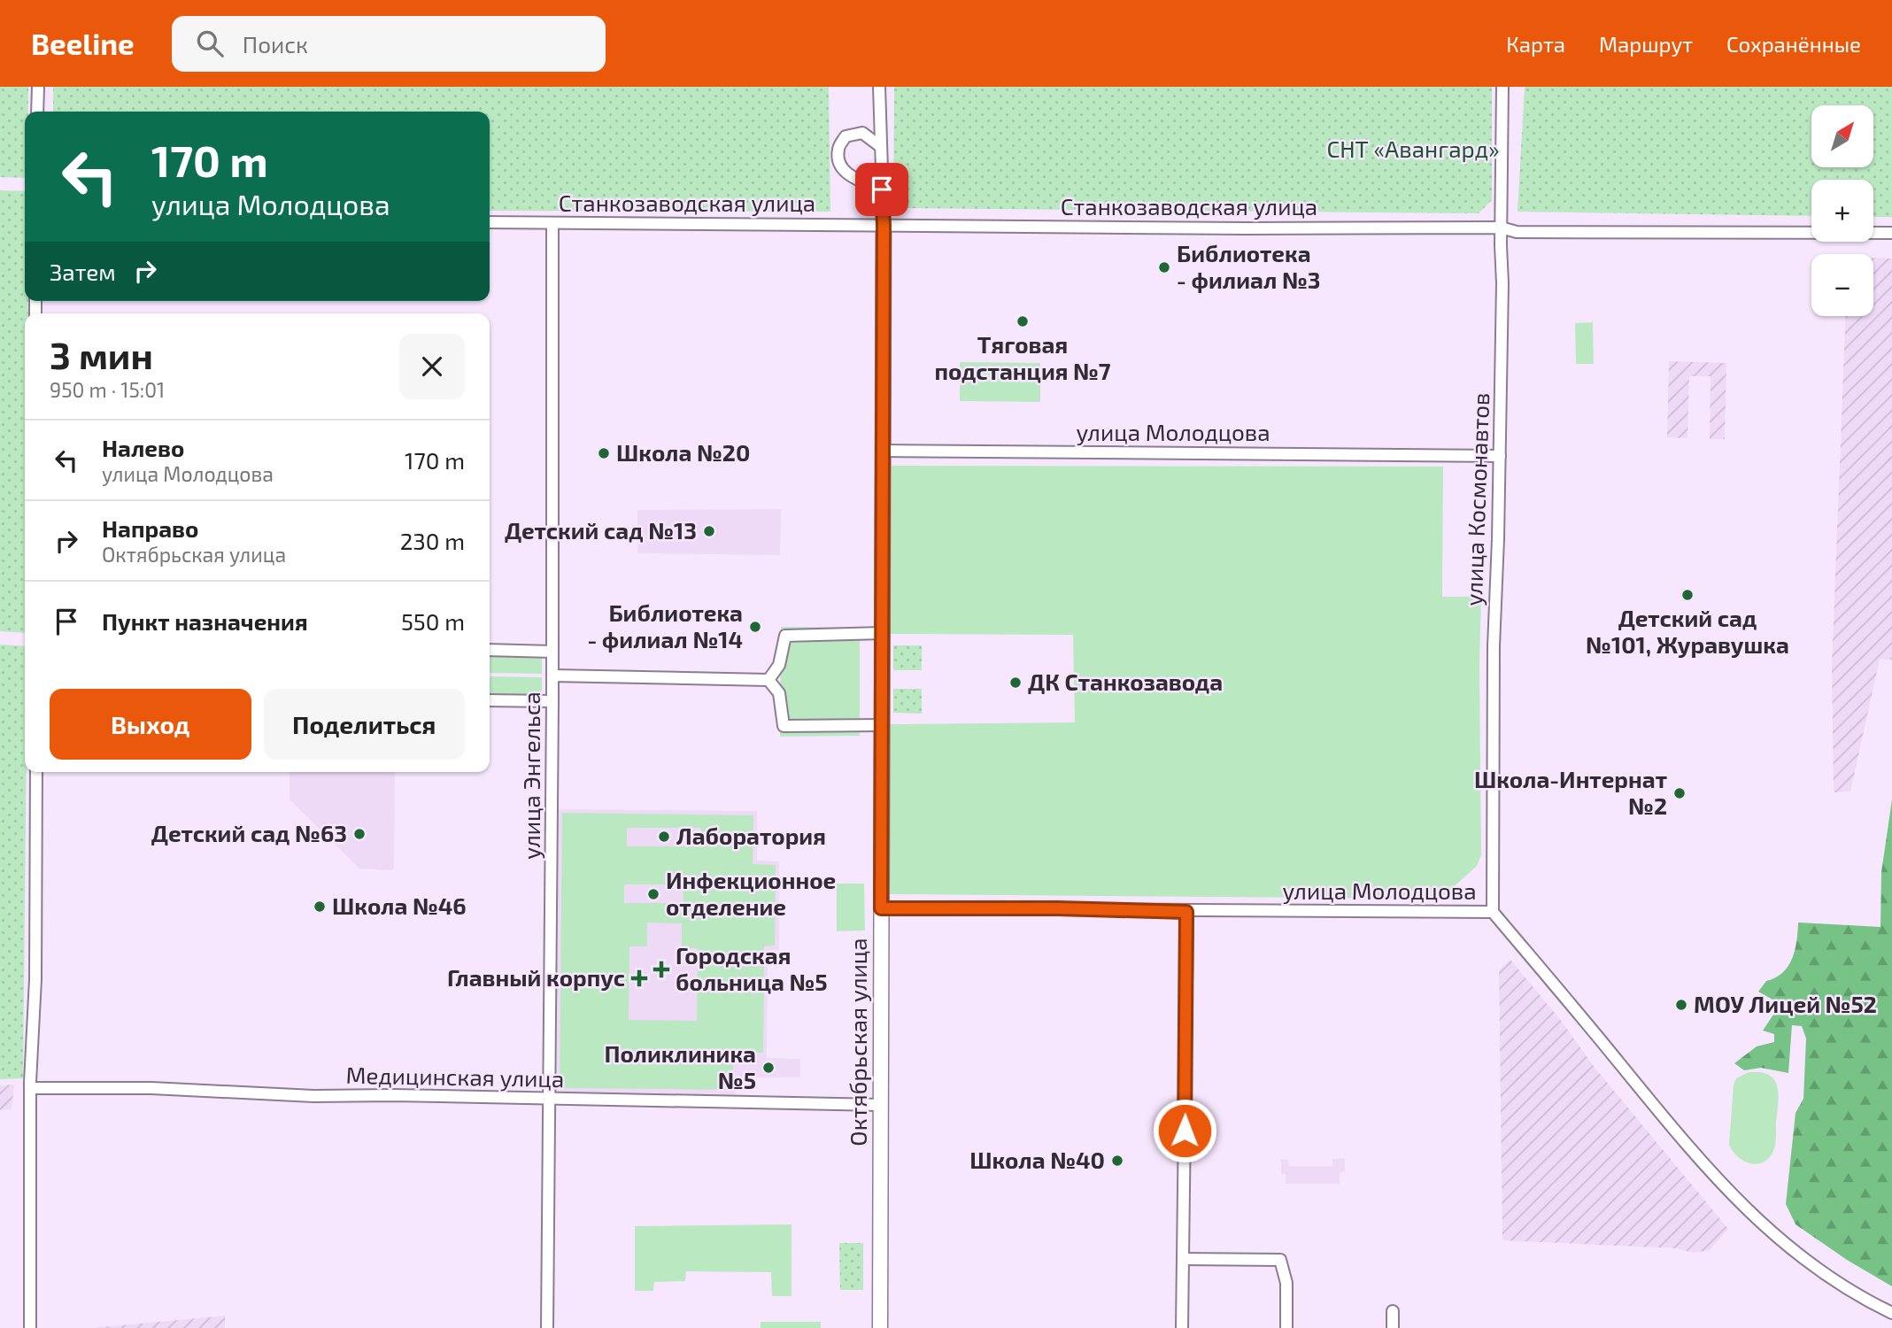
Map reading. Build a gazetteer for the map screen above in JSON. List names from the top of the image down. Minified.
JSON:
{"streets":{"main road":["Октябрьская улица"],"street":["Станкозаводская улица","улица Молодцова","улица Космонавтов","улица Энгельса","Медицинская улица"]},"crossings":[["Станкозаводская улица","улица Космонавтов"],["Станкозаводская улица","улица Энгельса"],["Станкозаводская улица","Октябрьская улица"],["улица Молодцова","улица Космонавтов"],["улица Молодцова","Октябрьская улица"],["улица Энгельса","Медицинская улица"],["Октябрьская улица","Медицинская улица"]],"parks":["СНТ «Авангард»"],"places":{"other":["Библиотека - филиал №3","Тяговая подстанция №7","Школа №20","Детский сад №13","Детский сад №101, Журавушка","Библиотека - филиал №14","ДК Станкозавода","Школа-Интернат №2","Детский сад №63","Лаборатория","Инфекционное отделение","Школа №46","МОУ Лицей №52","Поликлиника №5","Школа №40"],"health":["Городская больница №5","Главный корпус"]},"north":"top right","page":{"header":"Beeline","search":"Поиск","nav":["Карта","Маршрут","Сохранённые"],"map_buttons":["+","−"],"turn":["170 m","улица Молодцова"],"then":"Затем","heading":["3 мин","950 m · 15:01"],"list":[{"name":"Налево","note":"улица Молодцова","value":"170 m"},{"name":"Направо","note":"Октябрьская улица","value":"230 m"},{"name":"Пункт назначения","value":"550 m"}],"buttons":["Выход","Поделиться"]}}
